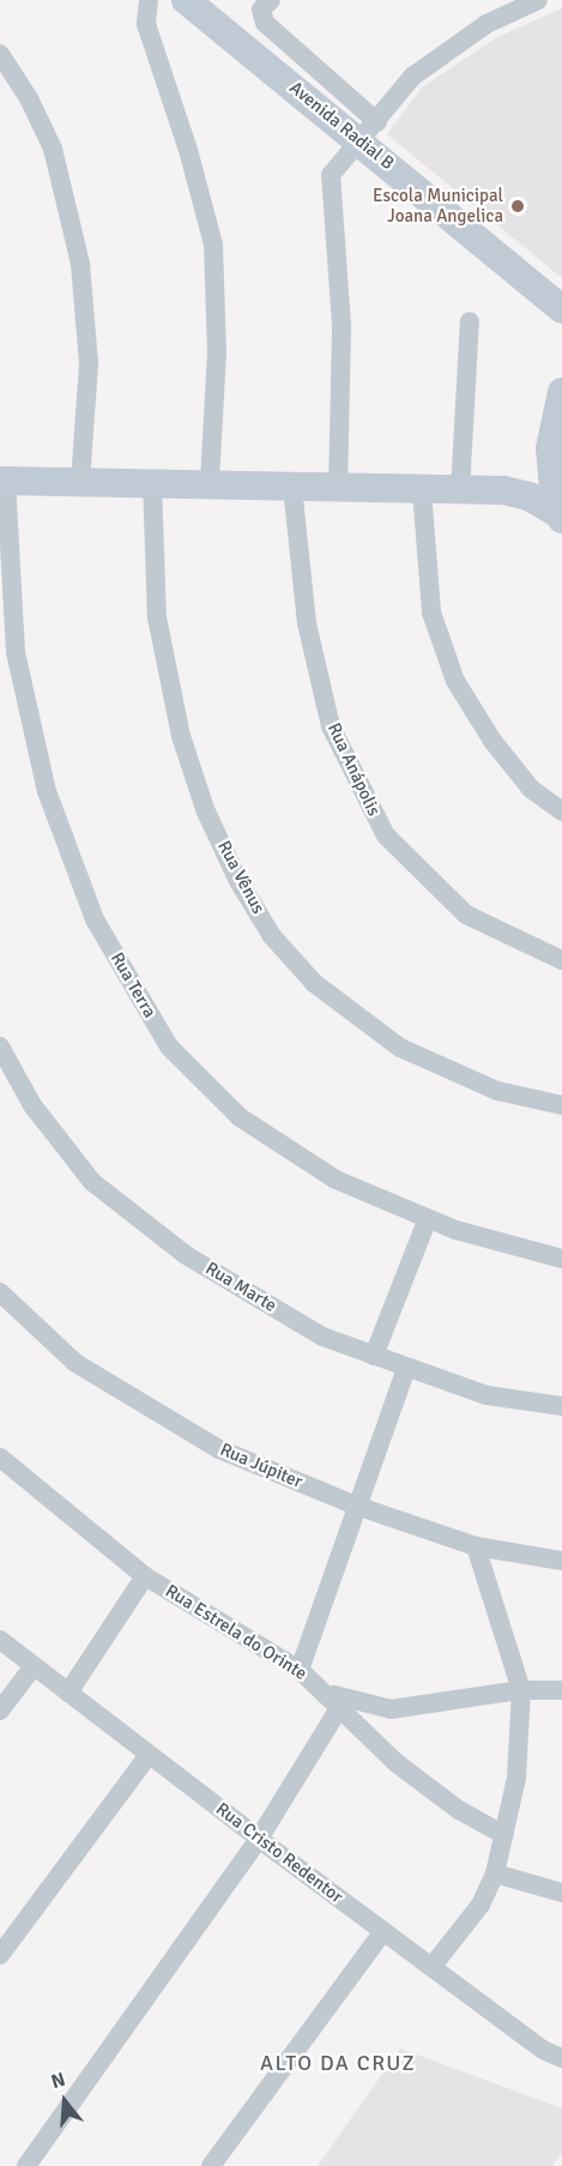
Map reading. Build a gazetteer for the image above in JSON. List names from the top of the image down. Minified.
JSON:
{"streets":{"street":["Avenida Radial B","Rua Anápolis","Rua Vênus","Rua Terra","Rua Marte","Rua Júpiter","Rua Estrela do Orinte","Rua Cristo Redentor"]},"districts":["ALTO DA CRUZ"],"places":["Escola Municipal Joana Angelica"],"north":"top"}
